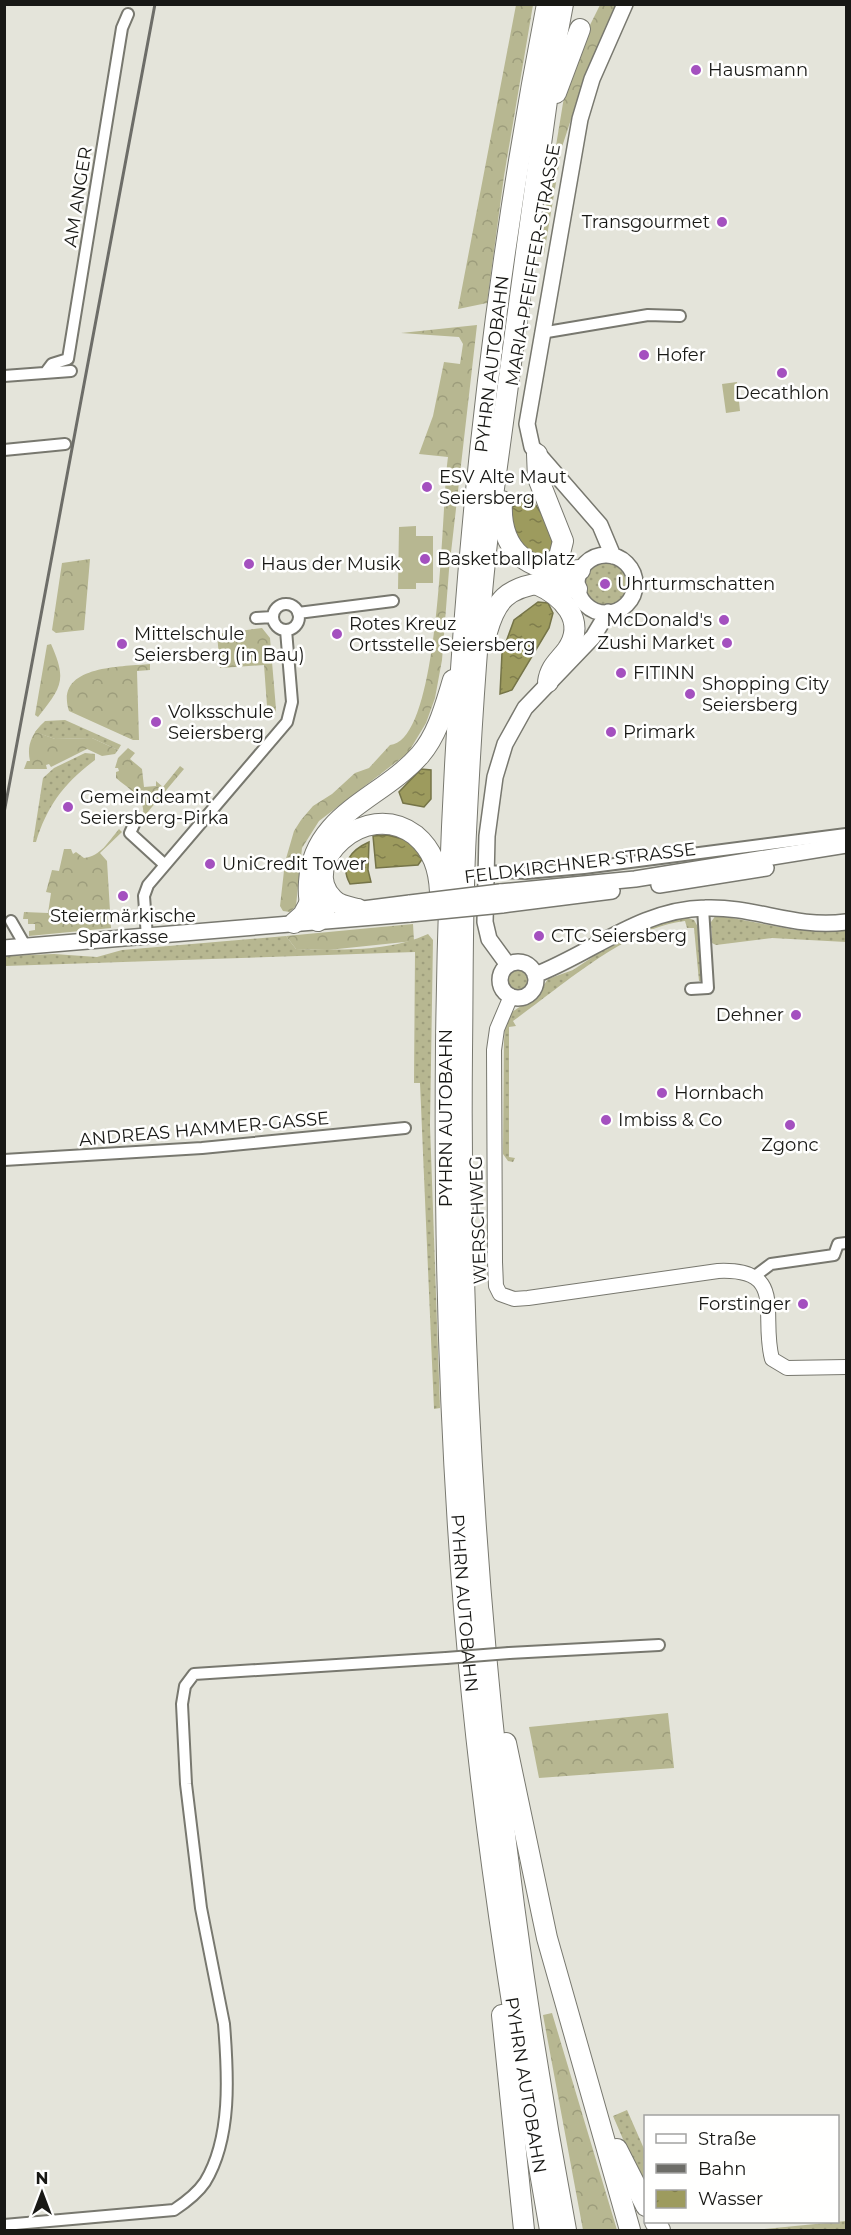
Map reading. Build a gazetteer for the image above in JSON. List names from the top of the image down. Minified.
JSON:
{"streets":{"highway":["PYHRN AUTOBAHN"],"main road":["MARIA-PFEIFFER-STRASSE","FELDKIRCHNER STRASSE"],"street":["AM ANGER","ANDREAS HAMMER-GASSE","WERSCHWEG"]},"places":["Hausmann","Transgourmet","Hofer","Decathlon","ESV Alte Maut Seiersberg","Basketballplatz","Haus der Musik","Uhrturmschatten","McDonald's","Rotes Kreuz Ortsstelle Seiersberg","Zushi Market","Mittelschule Seiersberg (in Bau)","FITINN","Shopping City Seiersberg","Volksschule Seiersberg","Primark","Gemeindeamt Seiersberg-Pirka","UniCredit Tower","Steiermärkische Sparkasse","CTC Seiersberg","Dehner","Hornbach","Imbiss & Co","Zgonc","Forstinger"],"legend":["Straße","Bahn","Wasser"],"north":"top"}
